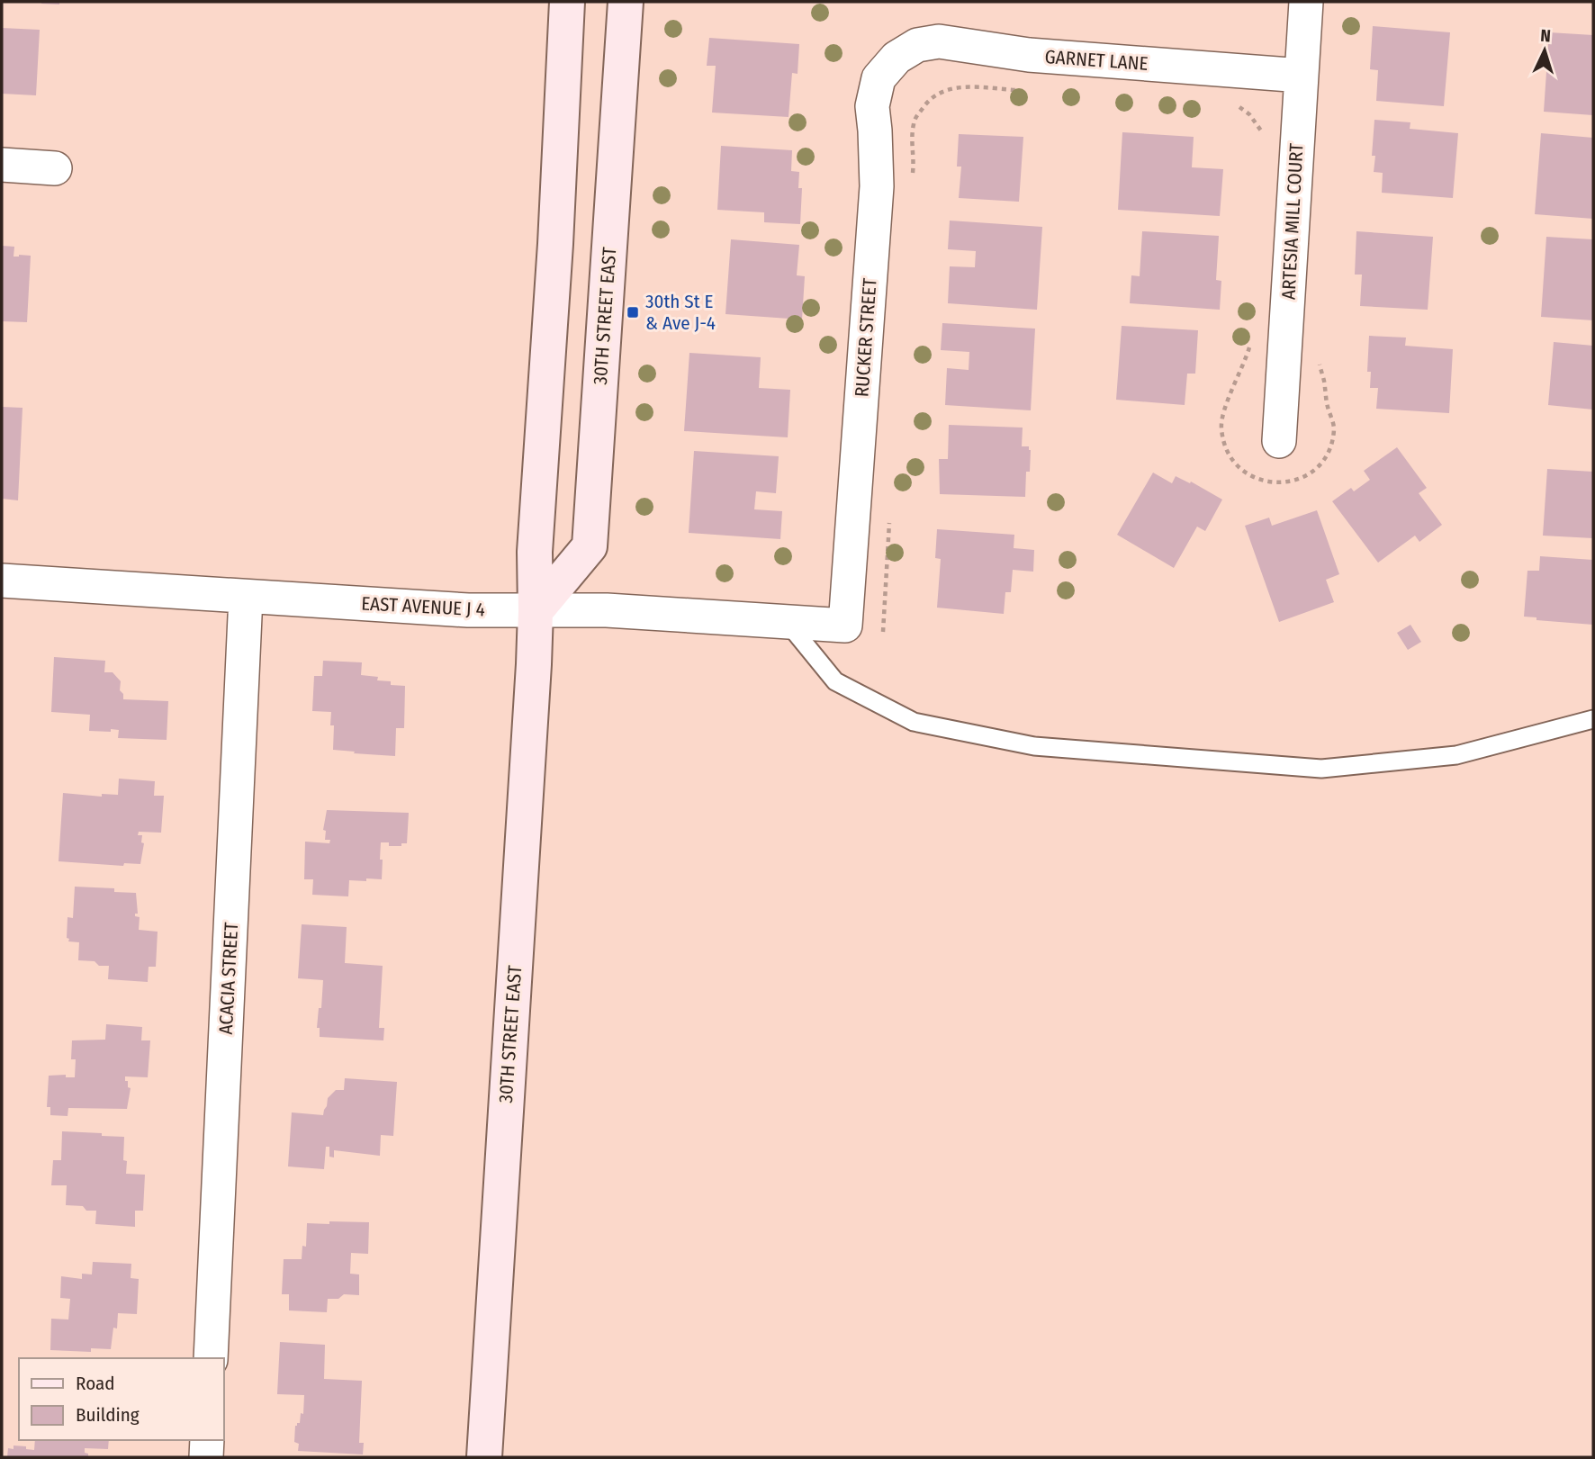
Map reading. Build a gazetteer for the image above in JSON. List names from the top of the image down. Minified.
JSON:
{"streets":{"main road":["30TH STREET EAST"],"street":["GARNET LANE","ARTESIA MILL COURT","RUCKER STREET","EAST AVENUE J 4","ACACIA STREET"]},"crossings":[["GARNET LANE","ARTESIA MILL COURT"],["GARNET LANE","RUCKER STREET"],["30TH STREET EAST","EAST AVENUE J 4"],["RUCKER STREET","EAST AVENUE J 4"],["EAST AVENUE J 4","ACACIA STREET"]],"places":{"transit":["30th St E & Ave J-4"]},"legend":["Road","Building"],"north":"top"}
